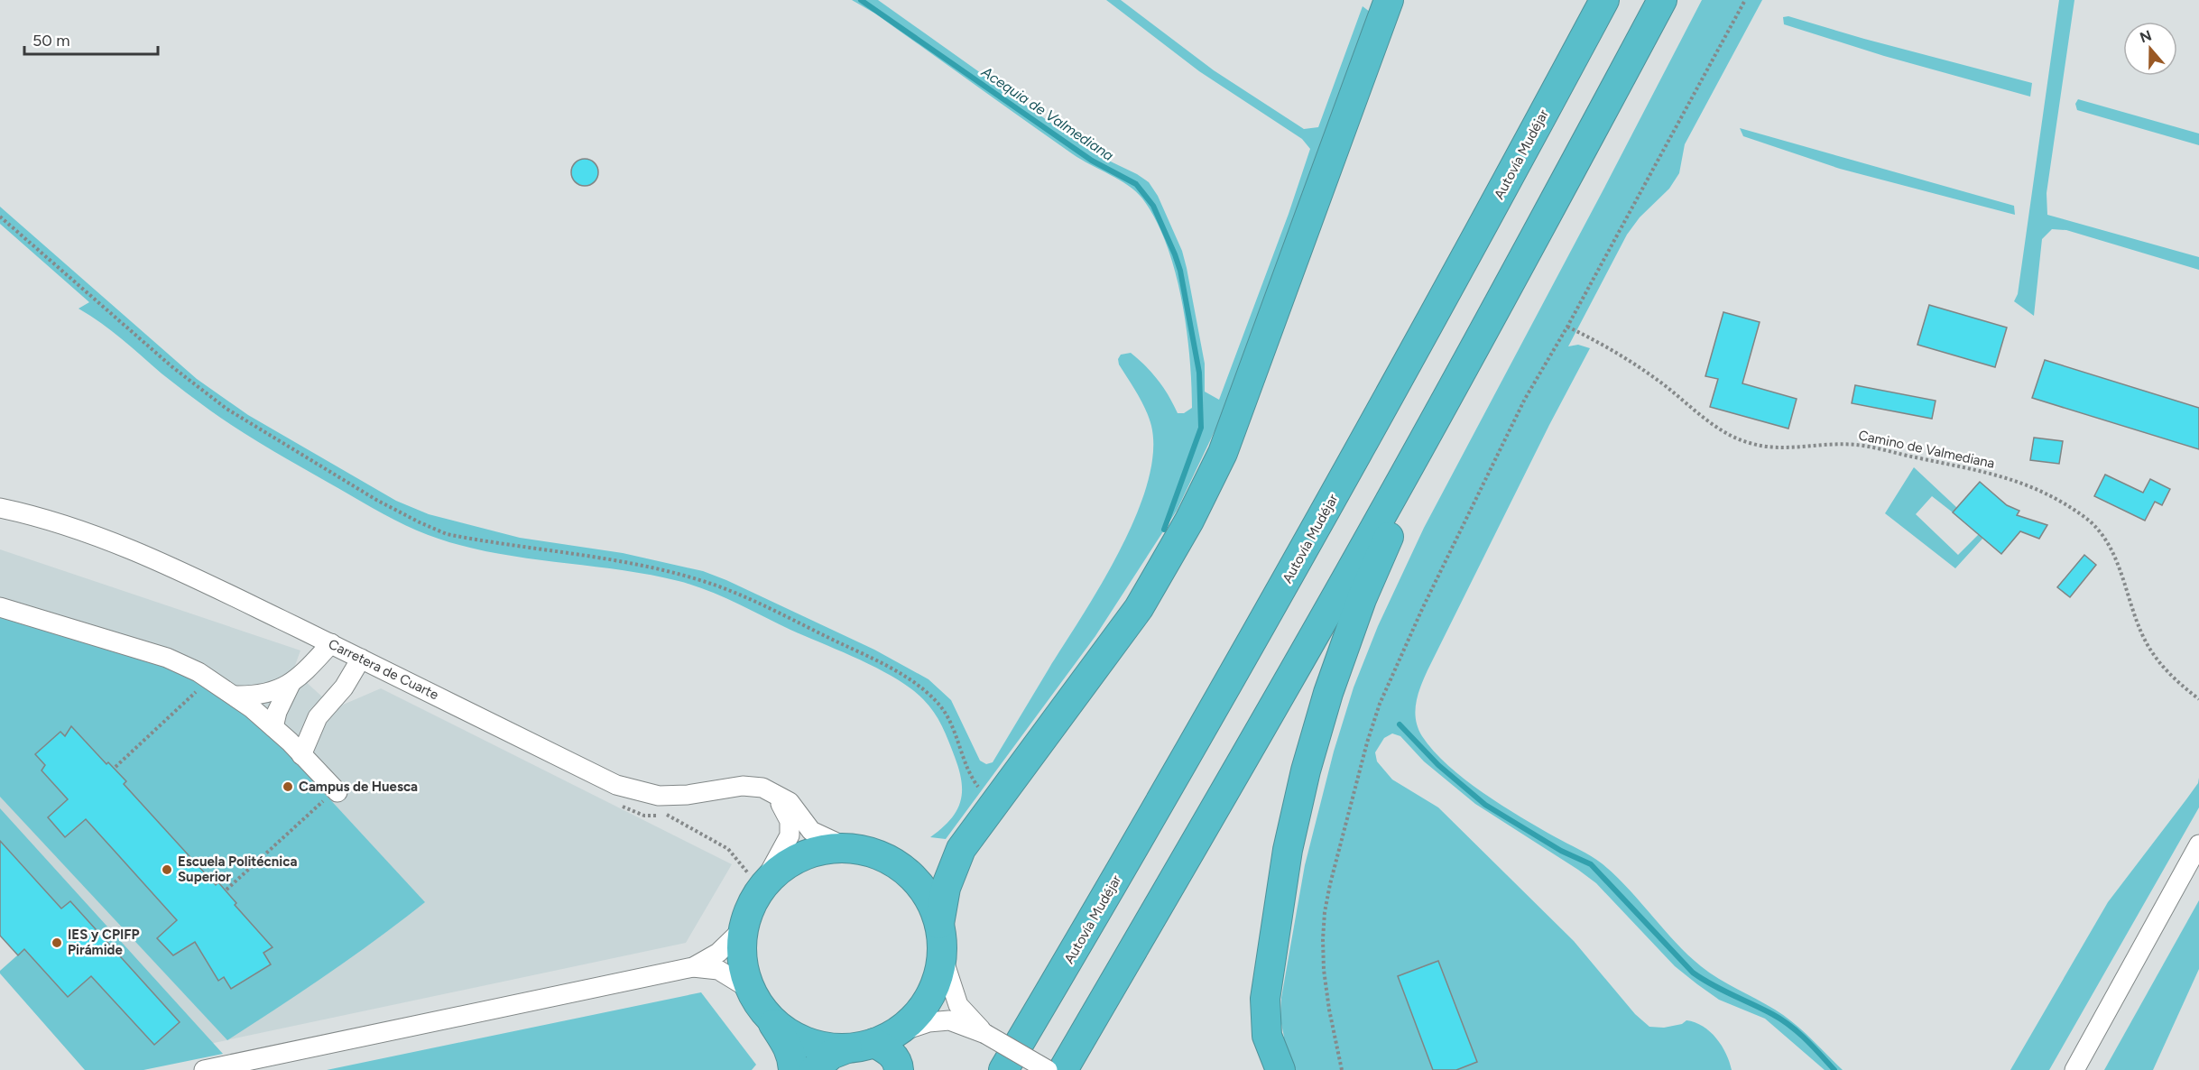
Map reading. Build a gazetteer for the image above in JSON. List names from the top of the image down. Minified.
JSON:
{"streets":{"highway":["Autovía Mudéjar"],"street":["Carretera de Cuarte"],"path":["Camino de Valmediana"]},"water":["Acequia de Valmediana"],"places":["Campus de Huesca","Escuela Politécnica Superior","IES y CPIFP Pirámide"],"scale_bar":"50 m","north":"top"}
